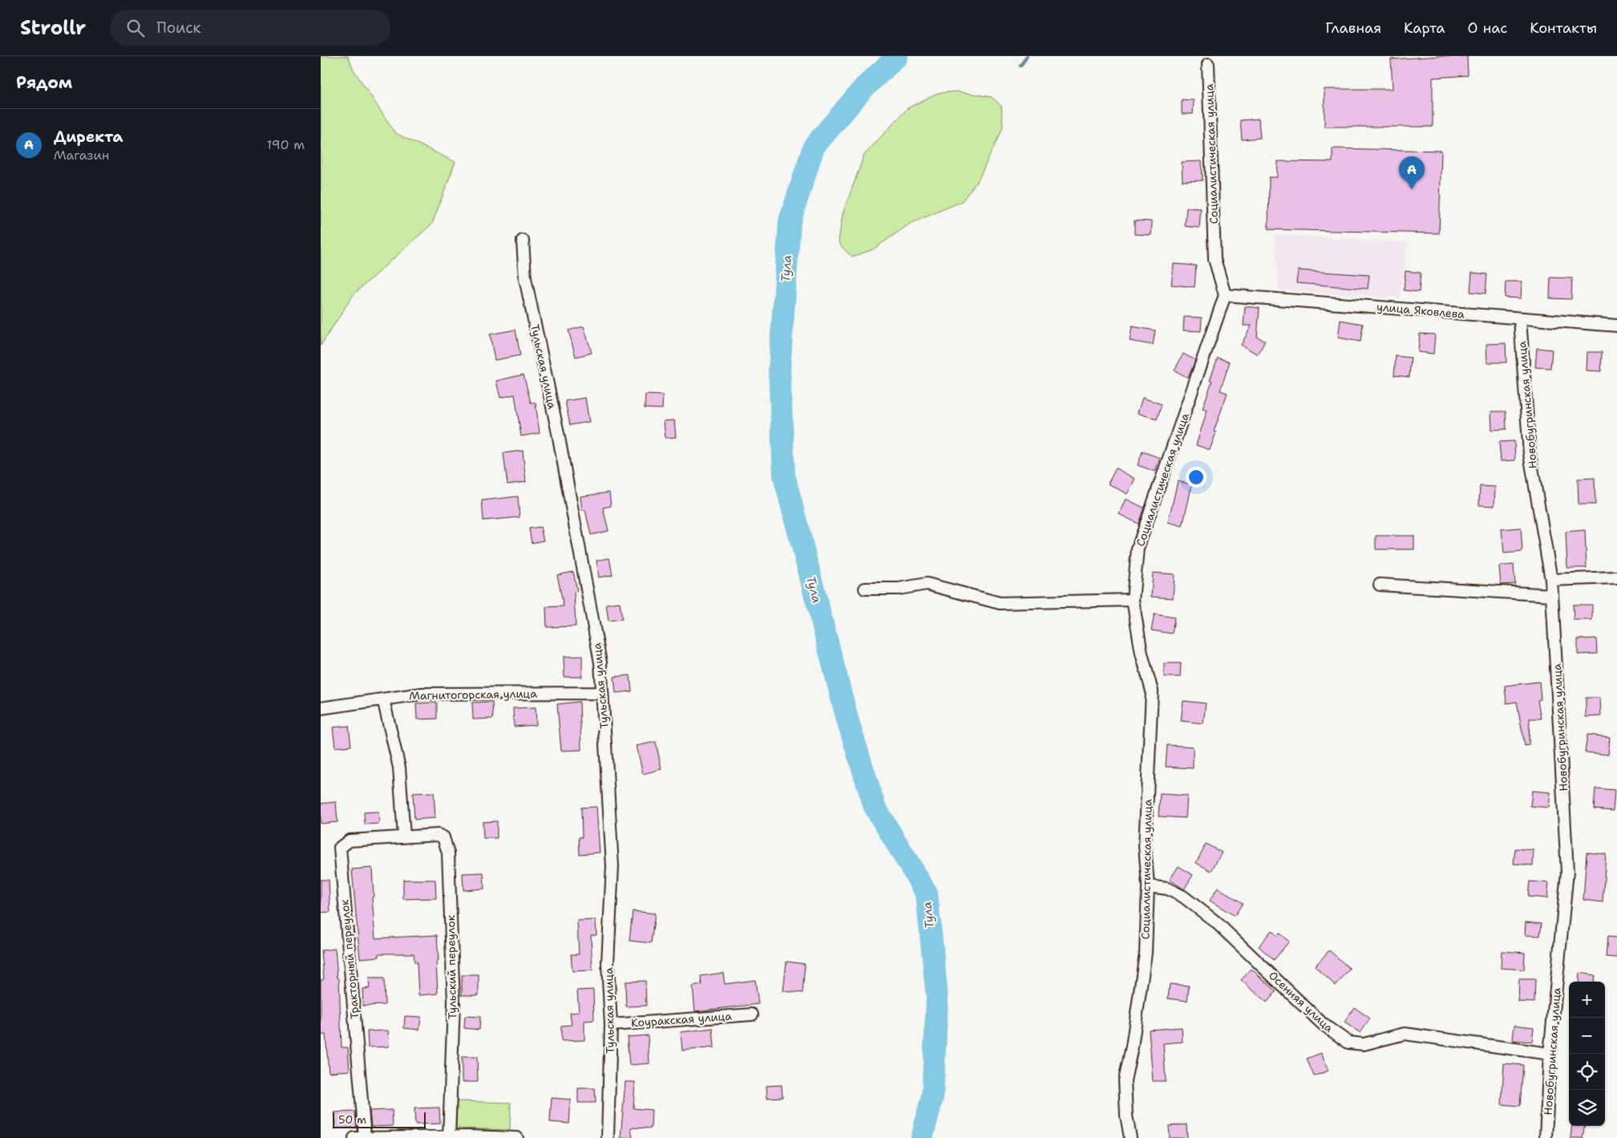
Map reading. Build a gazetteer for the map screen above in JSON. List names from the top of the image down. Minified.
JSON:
{"streets":{"street":["Социалистическая улица","улица Яковлева","Тульская улица","Новобугринская улица","Магнитогорская улица","Тракторный переулок","Тульский переулок","Осенняя улица","Коуракская улица"]},"crossings":[["Социалистическая улица","улица Яковлева"],["Социалистическая улица","Осенняя улица"],["улица Яковлева","Новобугринская улица"],["Тульская улица","Магнитогорская улица"],["Тульская улица","Коуракская улица"],["Новобугринская улица","Осенняя улица"],["Тракторный переулок","Тульский переулок"]],"water":["Тула"],"scale_bar":"50 m","page":{"header":"Strollr","search":"Поиск","nav":["Главная","Карта","О нас","Контакты"],"heading":"Рядом","list":[{"mark":"A","name":"Директа","note":"Магазин","value":"190 m"}],"pins":"A","map_buttons":["+","−"],"scale":"50 m"}}
